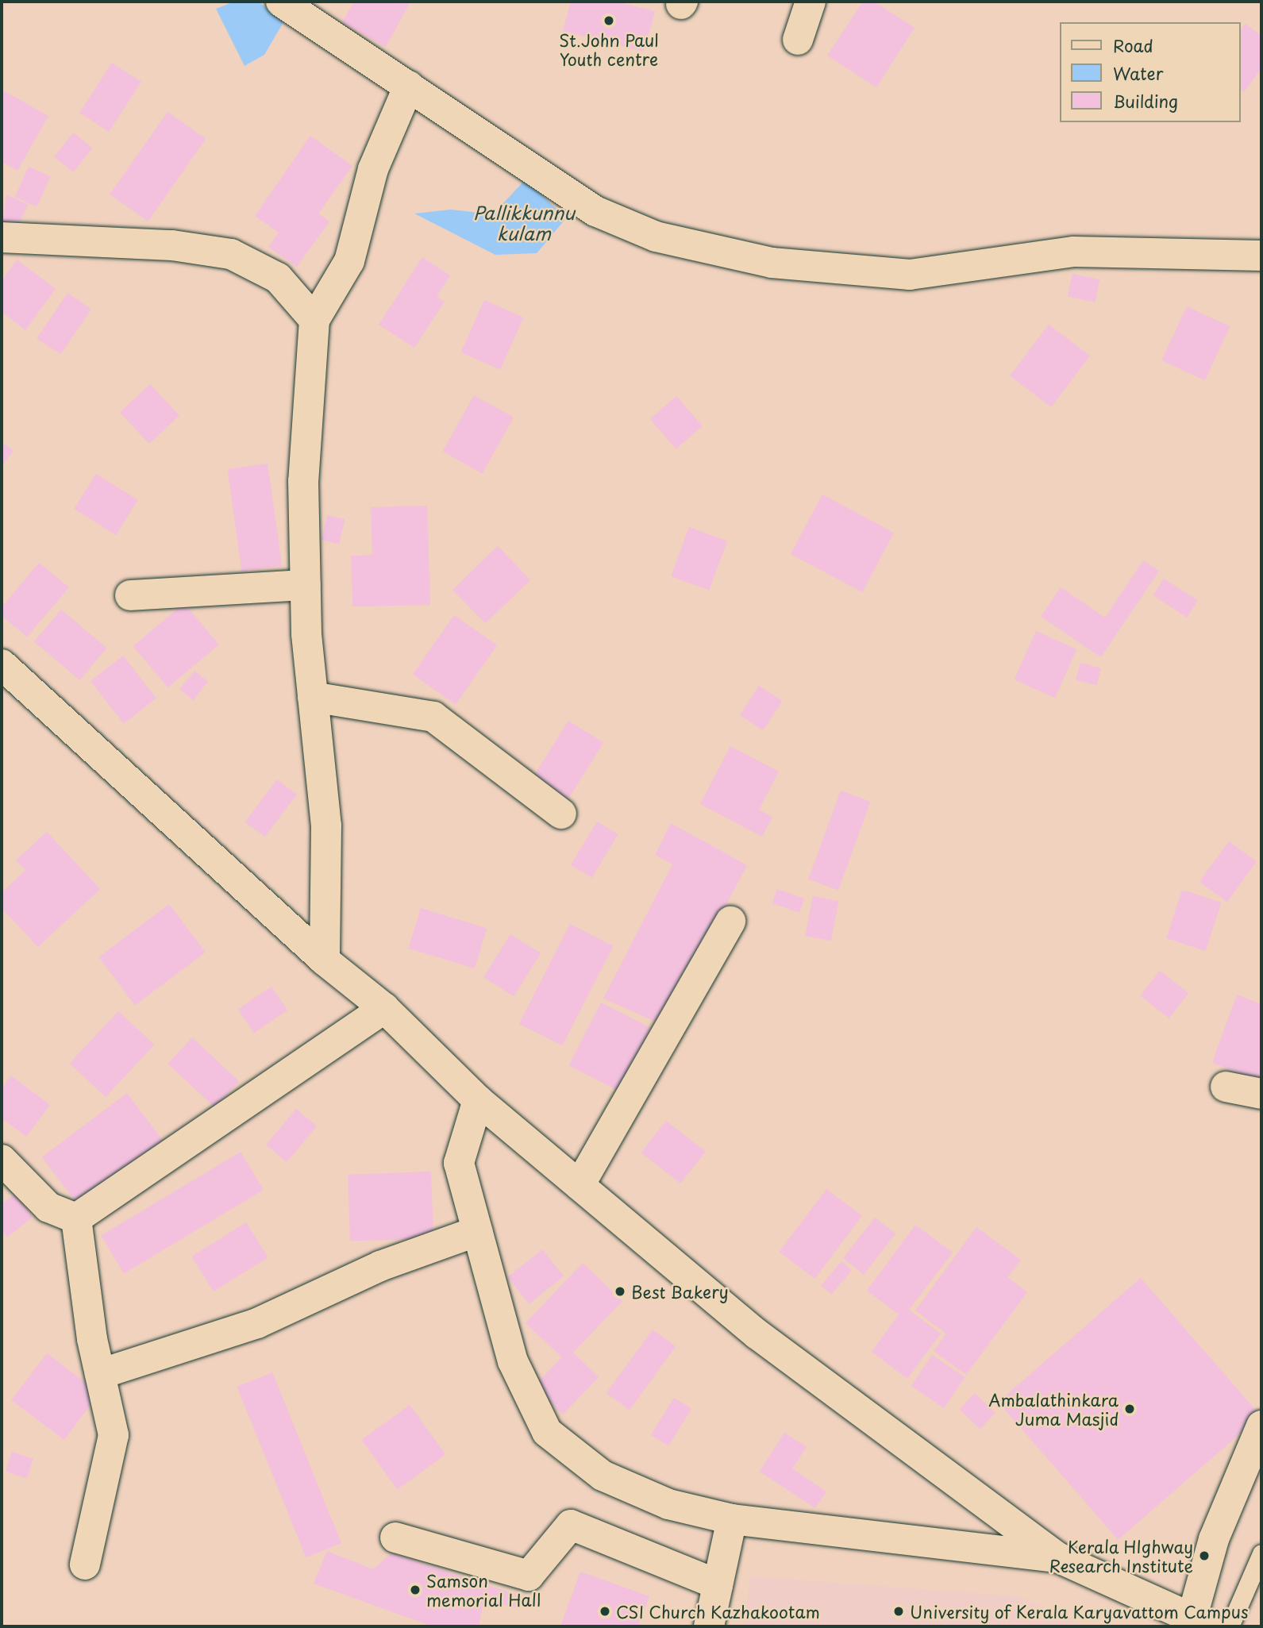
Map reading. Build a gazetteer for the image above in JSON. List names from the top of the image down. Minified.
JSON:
{"water":["Pallikkunnu kulam"],"places":["St.John Paul Youth centre","Best Bakery","Ambalathinkara Juma Masjid","Kerala HIghway Research Institute","Samson memorial Hall","CSI Church Kazhakootam","University of Kerala Karyavattom Campus"],"legend":["Road","Water","Building"]}
